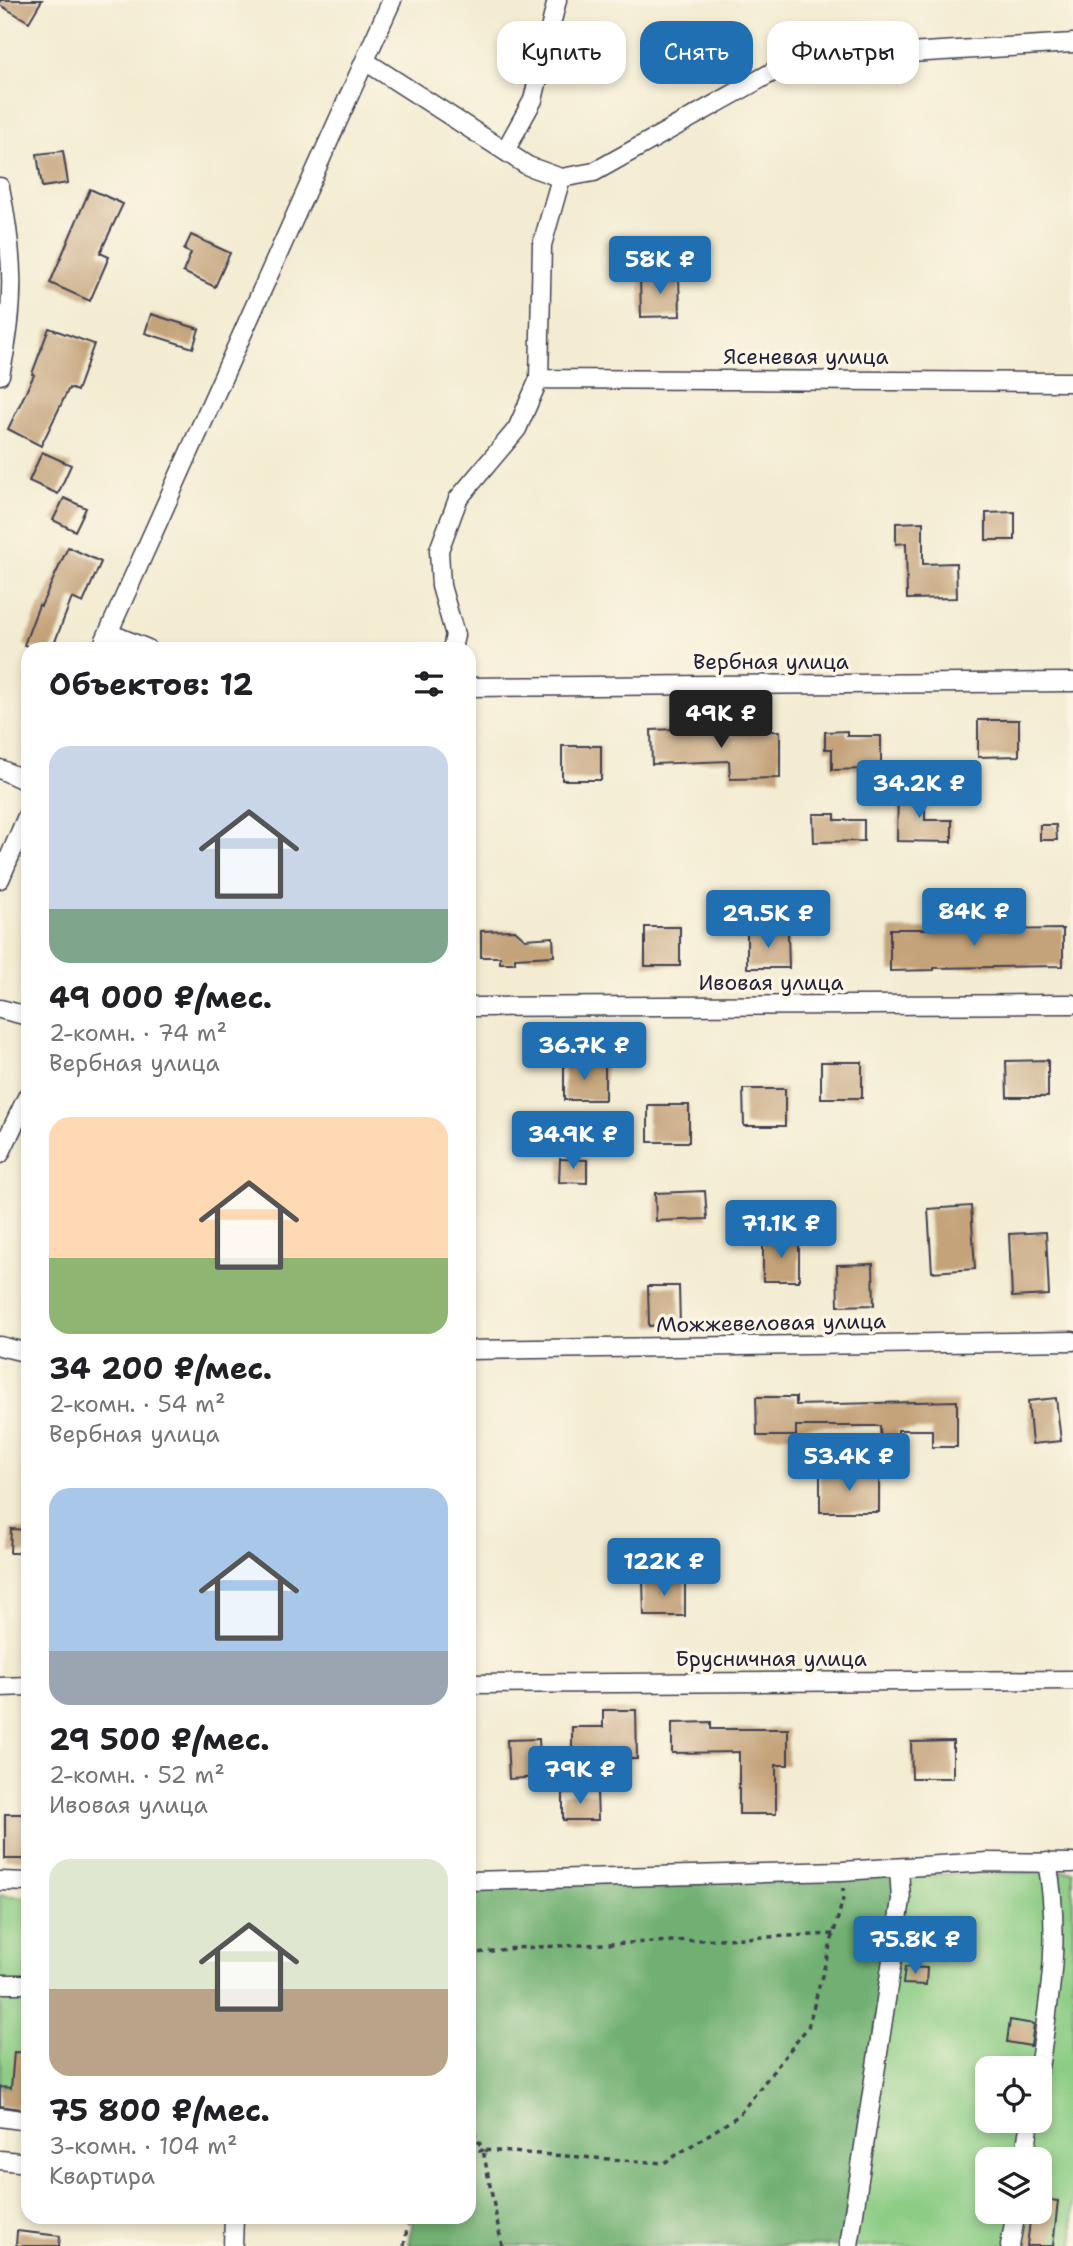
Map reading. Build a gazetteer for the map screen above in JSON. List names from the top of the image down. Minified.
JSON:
{"streets":{"street":["Ясеневая улица","Вербная улица","Ивовая улица","Можжевеловая улица","Брусничная улица"]},"page":{"chip":["Купить","Снять","Фильтры"],"price":["58K ₽","49K ₽","34.2K ₽","84K ₽","29.5K ₽","36.7K ₽","34.9K ₽","71.1K ₽","53.4K ₽","122K ₽","79K ₽","75.8K ₽"],"heading":"Объектов: 12","list":[{"name":"49 000 ₽/мес.","note":"2-комн. · 74 m² · Вербная улица"},{"name":"34 200 ₽/мес.","note":"2-комн. · 54 m² · Вербная улица"},{"name":"29 500 ₽/мес.","note":"2-комн. · 52 m² · Ивовая улица"},{"name":"75 800 ₽/мес.","note":"3-комн. · 104 m² · Квартира"}]}}
